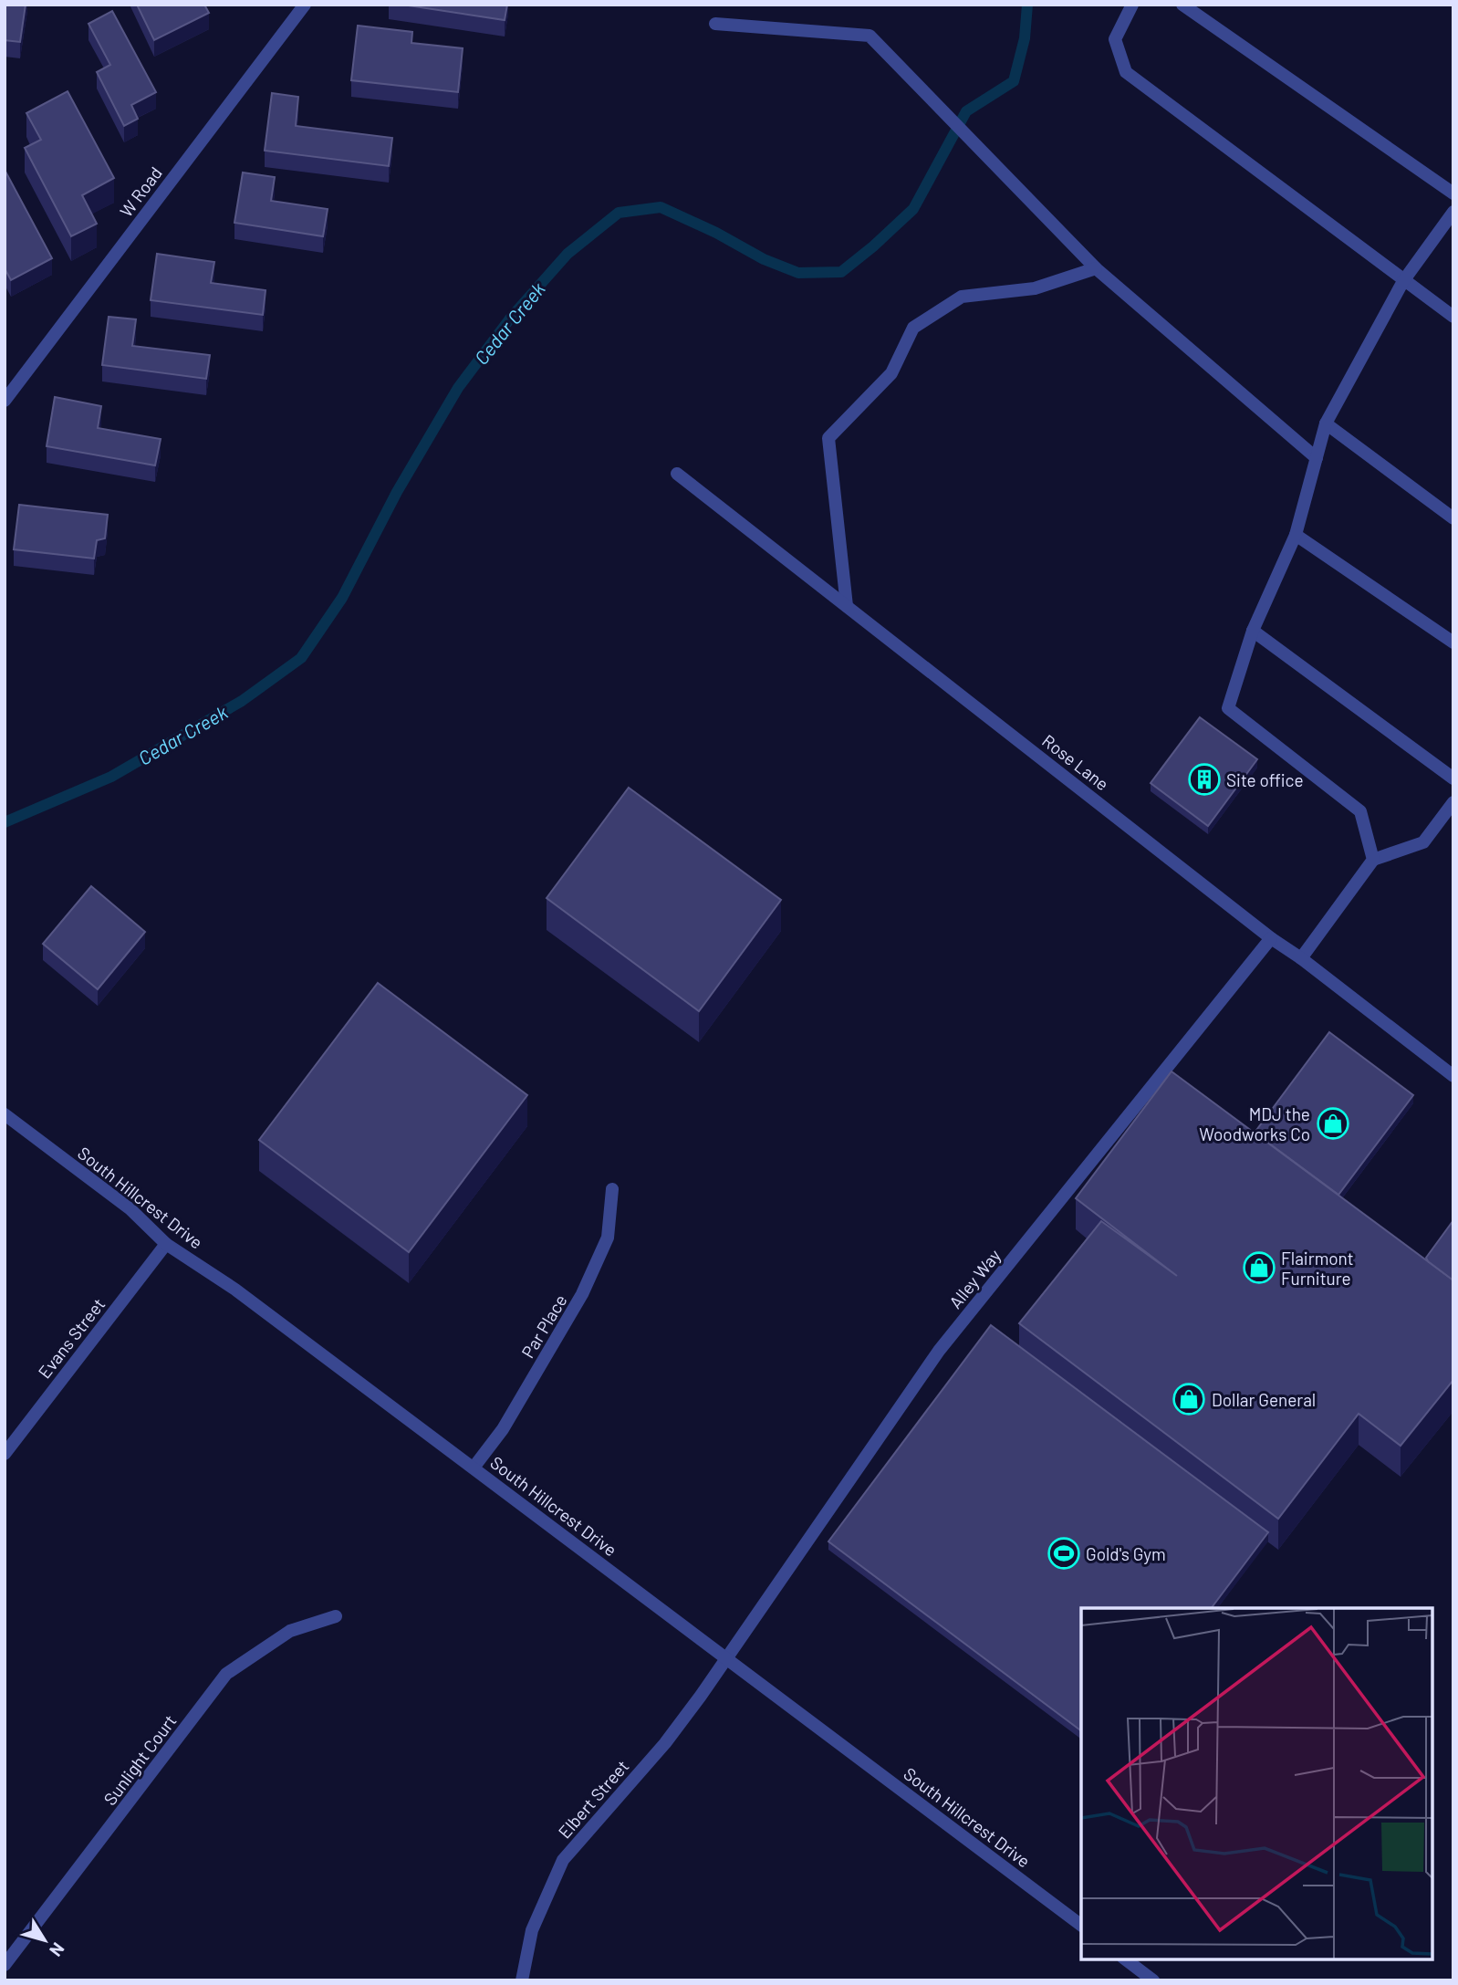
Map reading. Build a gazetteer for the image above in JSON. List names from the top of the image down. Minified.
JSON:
{"streets":{"street":["W Road","Rose Lane","South Hillcrest Drive","Alley Way","Par Place","Evans Street","Sunlight Court","Elbert Street"]},"crossings":[["Rose Lane","Alley Way"],["South Hillcrest Drive","Alley Way"],["South Hillcrest Drive","Par Place"],["South Hillcrest Drive","Evans Street"],["South Hillcrest Drive","Elbert Street"],["Alley Way","Elbert Street"]],"water":["Cedar Creek"],"places":{"building":["Site office"],"shop":["MDJ the Woodworks Co","Flairmont Furniture","Dollar General"],"sports":["Gold's Gym"]},"north":"bottom right"}
